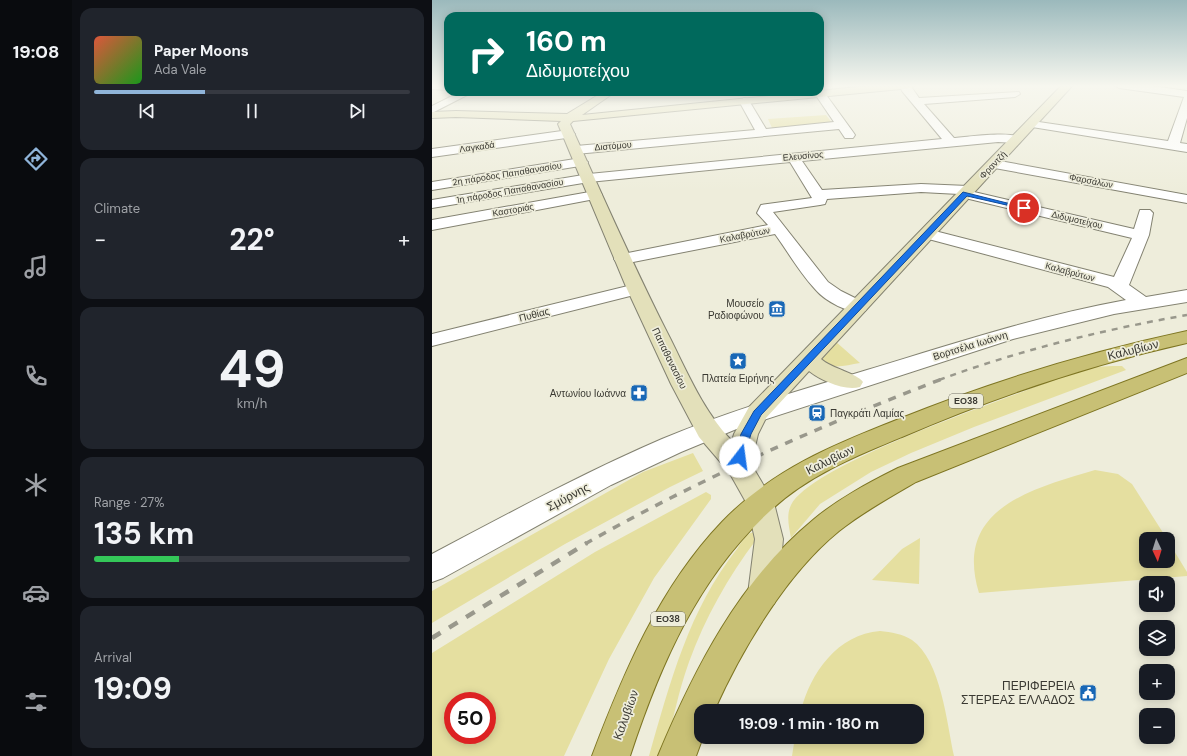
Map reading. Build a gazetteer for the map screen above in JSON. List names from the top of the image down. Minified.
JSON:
{"streets":{"main road":["Φραντζή","Καλυβίων","Παπαθανασίου","ΕΟ38"],"street":["Διστόμου","Λαγκαδά","Ελευσίνος","2η πάροδος Παπαθανασίου","Φαρσάλων","1η πάροδος Παπαθανασίου","Καστοριάς","Διδυμοτείχου","Καλαβρύτων","Πυθίας","Βορτσέλα Ιωάννη","Σμύρνης"]},"crossings":[["Διστόμου","Λαγκαδά"],["Διστόμου","2η πάροδος Παπαθανασίου"],["Διστόμου","Παπαθανασίου"],["Λαγκαδά","2η πάροδος Παπαθανασίου"],["Λαγκαδά","Παπαθανασίου"],["Ελευσίνος","Φραντζή"],["Ελευσίνος","1η πάροδος Παπαθανασίου"],["Ελευσίνος","Παπαθανασίου"],["Φραντζή","Φαρσάλων"],["Φραντζή","Διδυμοτείχου"],["Φραντζή","Καλαβρύτων"],["Φραντζή","Βορτσέλα Ιωάννη"],["Φραντζή","Παπαθανασίου"],["Φραντζή","Σμύρνης"],["2η πάροδος Παπαθανασίου","Παπαθανασίου"],["1η πάροδος Παπαθανασίου","Παπαθανασίου"],["Καστοριάς","Παπαθανασίου"],["Καλαβρύτων","Βορτσέλα Ιωάννη"],["Καλαβρύτων","Παπαθανασίου"],["Πυθίας","Παπαθανασίου"],["Βορτσέλα Ιωάννη","Σμύρνης"],["Καλυβίων","Παπαθανασίου"],["Παπαθανασίου","Σμύρνης"]],"places":{"museum":["Μουσείο Ραδιοφώνου"],"place":["Πλατεία Ειρήνης"],"pharmacy":["Αντωνίου Ιωάννα"],"station":["Παγκράτι Λαμίας"],"public building":["ΠΕΡΙΦΕΡΕΙΑ ΣΤΕΡΕΑΣ ΕΛΛΑΔΟΣ"]},"north":"bottom","page":{"tabs":"19:08","turn":["160 m","Διδυμοτείχου"],"song":["Paper Moons","Ada Vale"],"tile":["Climate",["49","km/h"],["Range · 27%","135 km"],["Arrival","19:09"]],"heat":["−","22°","+"],"map_buttons":["+","−"],"limit":"50","trip":"19:09 · 1 min · 180 m"}}
